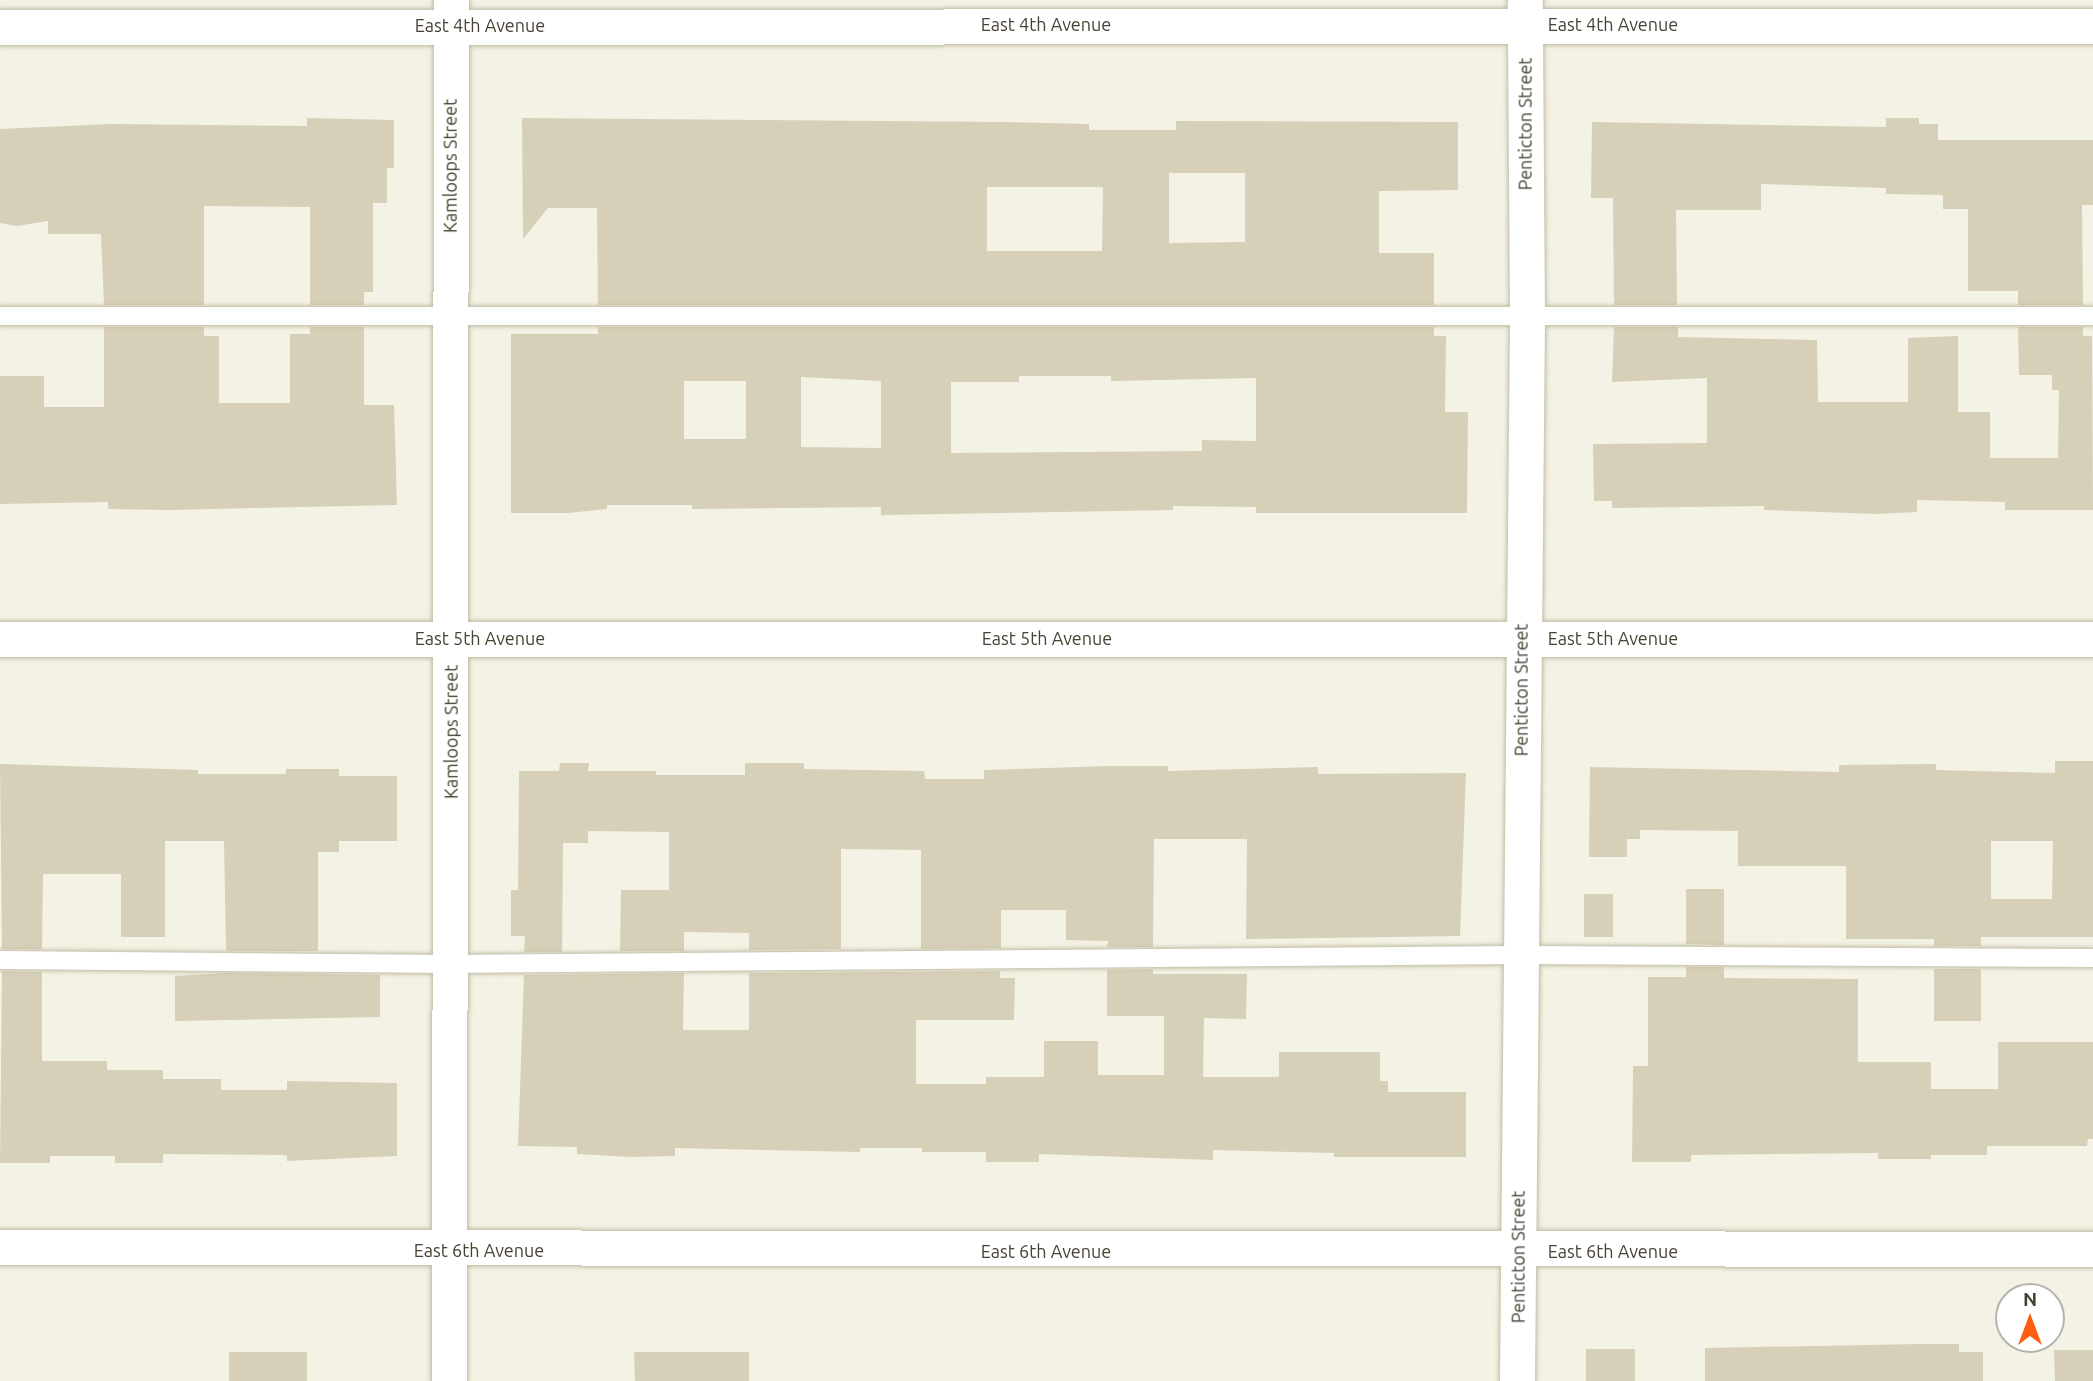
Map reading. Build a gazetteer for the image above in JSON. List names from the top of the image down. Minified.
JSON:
{"streets":{"street":["East 4th Avenue","Penticton Street","Kamloops Street","East 5th Avenue","East 6th Avenue"]},"crossings":[["East 4th Avenue","Penticton Street"],["East 4th Avenue","Kamloops Street"],["Penticton Street","East 5th Avenue"],["Penticton Street","East 6th Avenue"],["Kamloops Street","East 5th Avenue"],["Kamloops Street","East 6th Avenue"]],"north":"top"}
